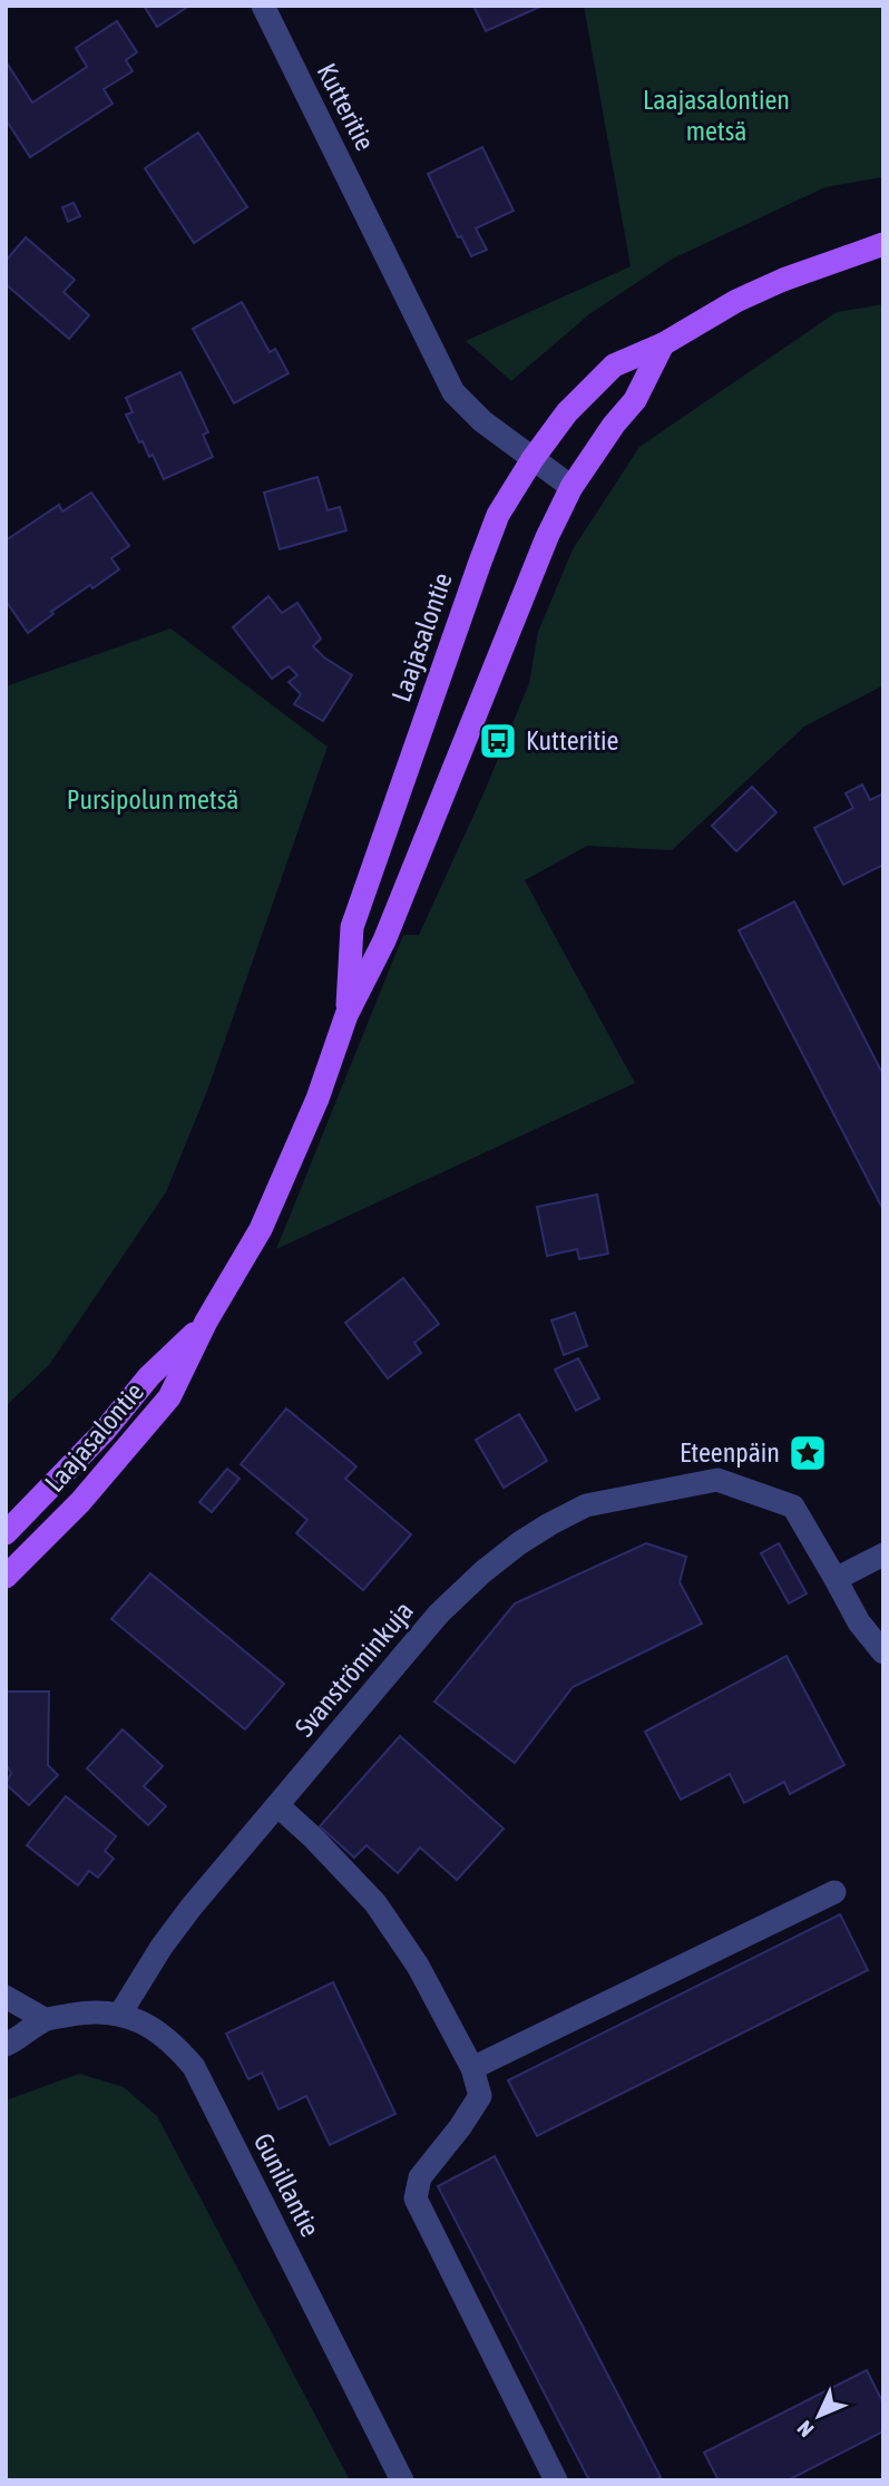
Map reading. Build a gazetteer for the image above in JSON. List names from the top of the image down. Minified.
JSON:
{"streets":{"main road":["Laajasalontie"],"street":["Kutteritie","Svanströminkuja","Gunillantie"]},"crossings":[["Kutteritie","Laajasalontie"],["Svanströminkuja","Gunillantie"]],"parks":["Laajasalontien metsä","Pursipolun metsä"],"places":{"bus stop":["Kutteritie"],"place":["Eteenpäin"]},"north":"bottom left"}
